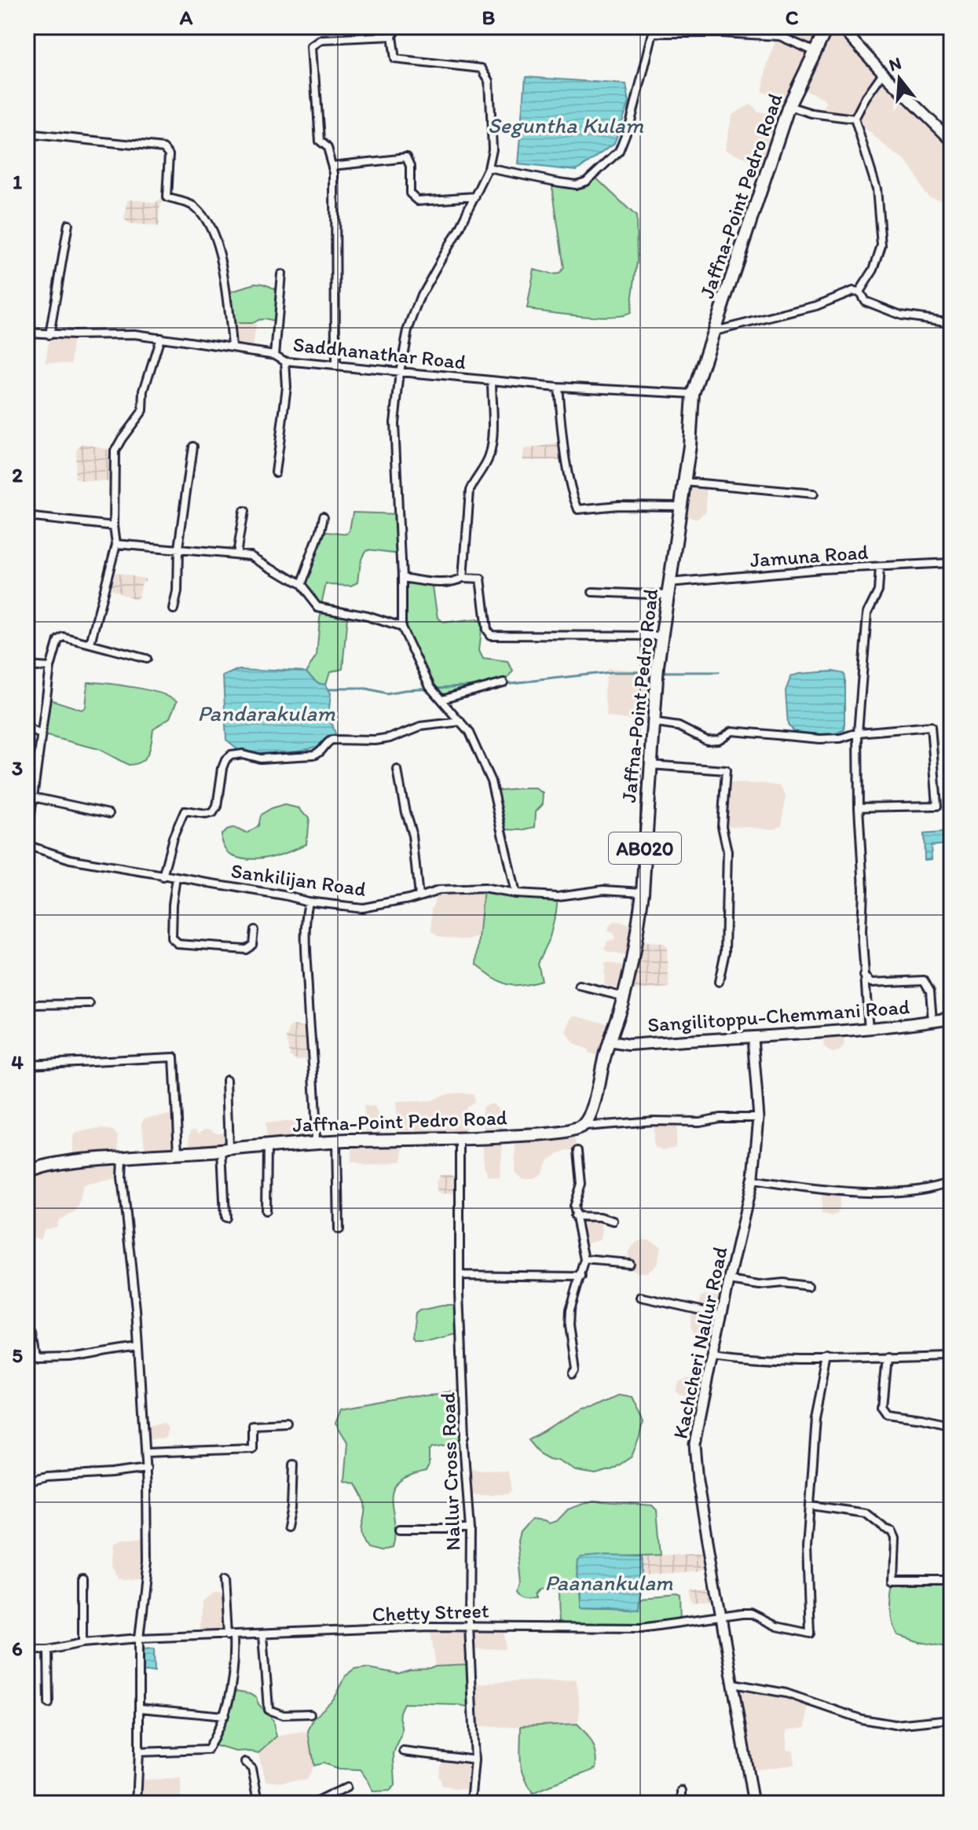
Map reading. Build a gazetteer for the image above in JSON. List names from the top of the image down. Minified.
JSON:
{"streets":{"main road":["Jaffna-Point Pedro Road","AB020","Sangilitoppu-Chemmani Road"],"street":["Saddhanathar Road","Jamuna Road","Sankilijan Road","Kachcheri Nallur Road","Nallur Cross Road","Chetty Street"]},"crossings":[["Jaffna-Point Pedro Road","Saddhanathar Road"],["Jaffna-Point Pedro Road","Jamuna Road"],["Jaffna-Point Pedro Road","Sankilijan Road"],["Jaffna-Point Pedro Road","Sangilitoppu-Chemmani Road"],["Jaffna-Point Pedro Road","Nallur Cross Road"],["Sangilitoppu-Chemmani Road","Kachcheri Nallur Road"],["Kachcheri Nallur Road","Chetty Street"],["Nallur Cross Road","Chetty Street"]],"water":["Seguntha Kulam","Pandarakulam","Paanankulam"],"north":"top","grid":{"columns":["A","B","C"],"rows":["1","2","3","4","5","6"]}}
